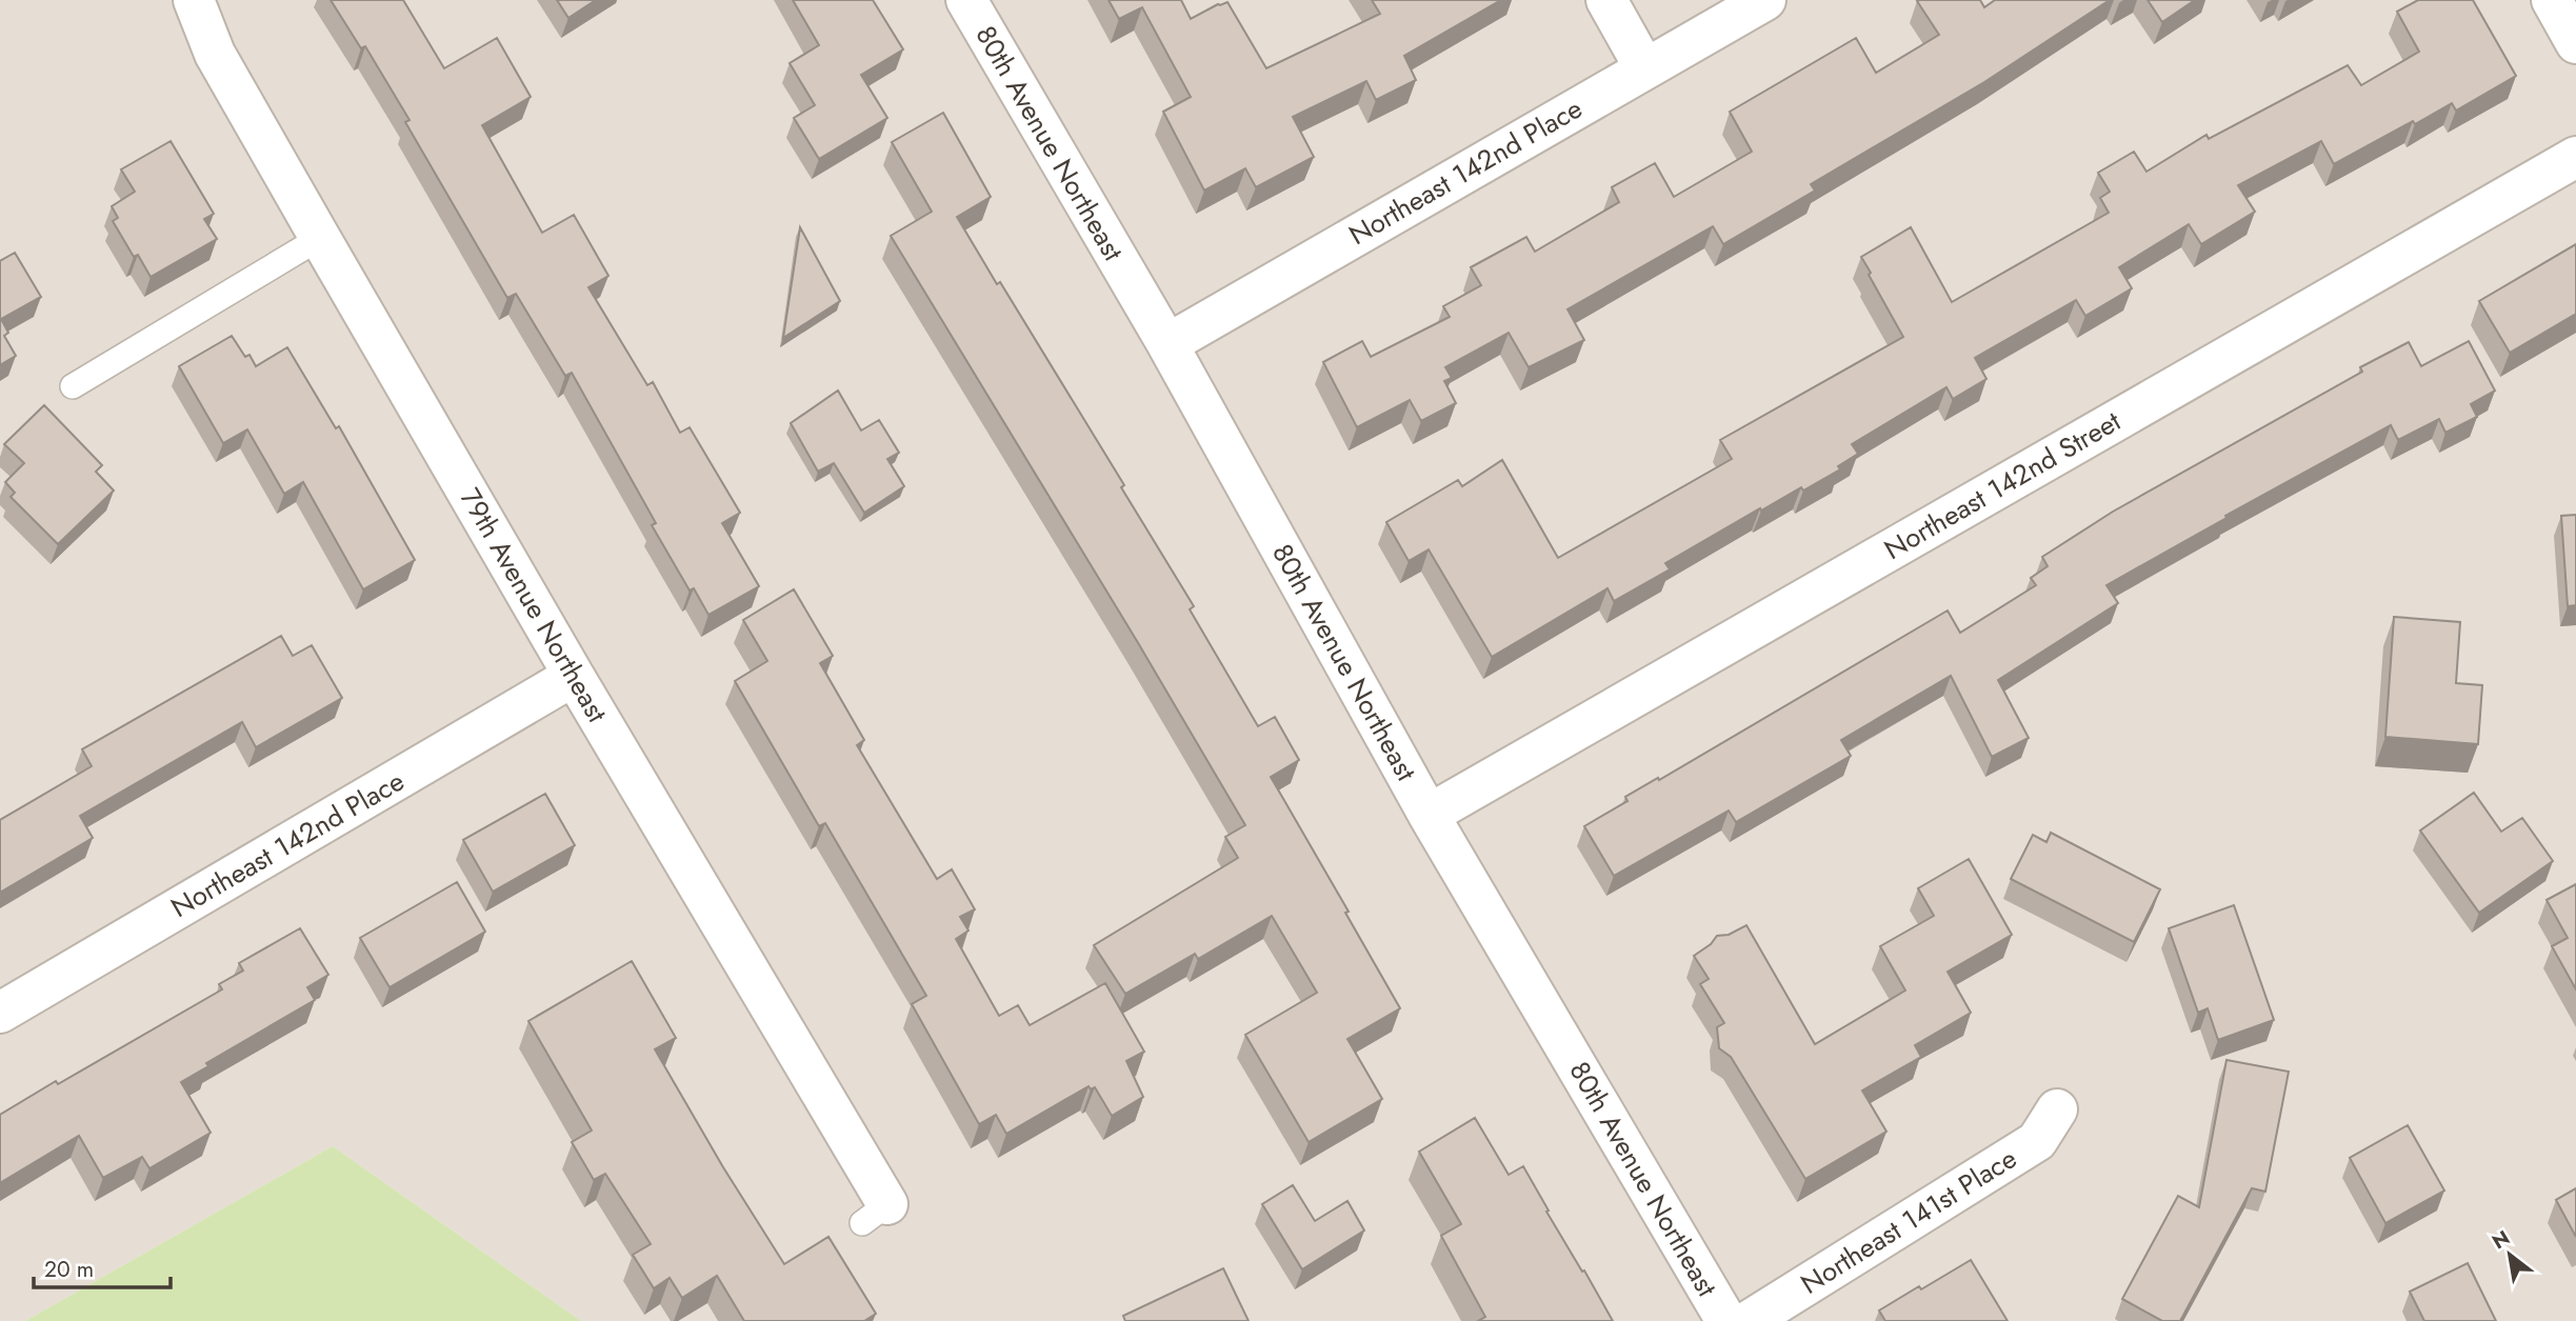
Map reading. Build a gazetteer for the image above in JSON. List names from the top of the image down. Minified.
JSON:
{"streets":{"street":["80th Avenue Northeast","Northeast 142nd Place","Northeast 142nd Street","79th Avenue Northeast","Northeast 141st Place"]},"crossings":[["80th Avenue Northeast","Northeast 142nd Place"],["80th Avenue Northeast","Northeast 142nd Street"],["Northeast 142nd Place","79th Avenue Northeast"]],"scale_bar":"20 m","north":"top left"}
